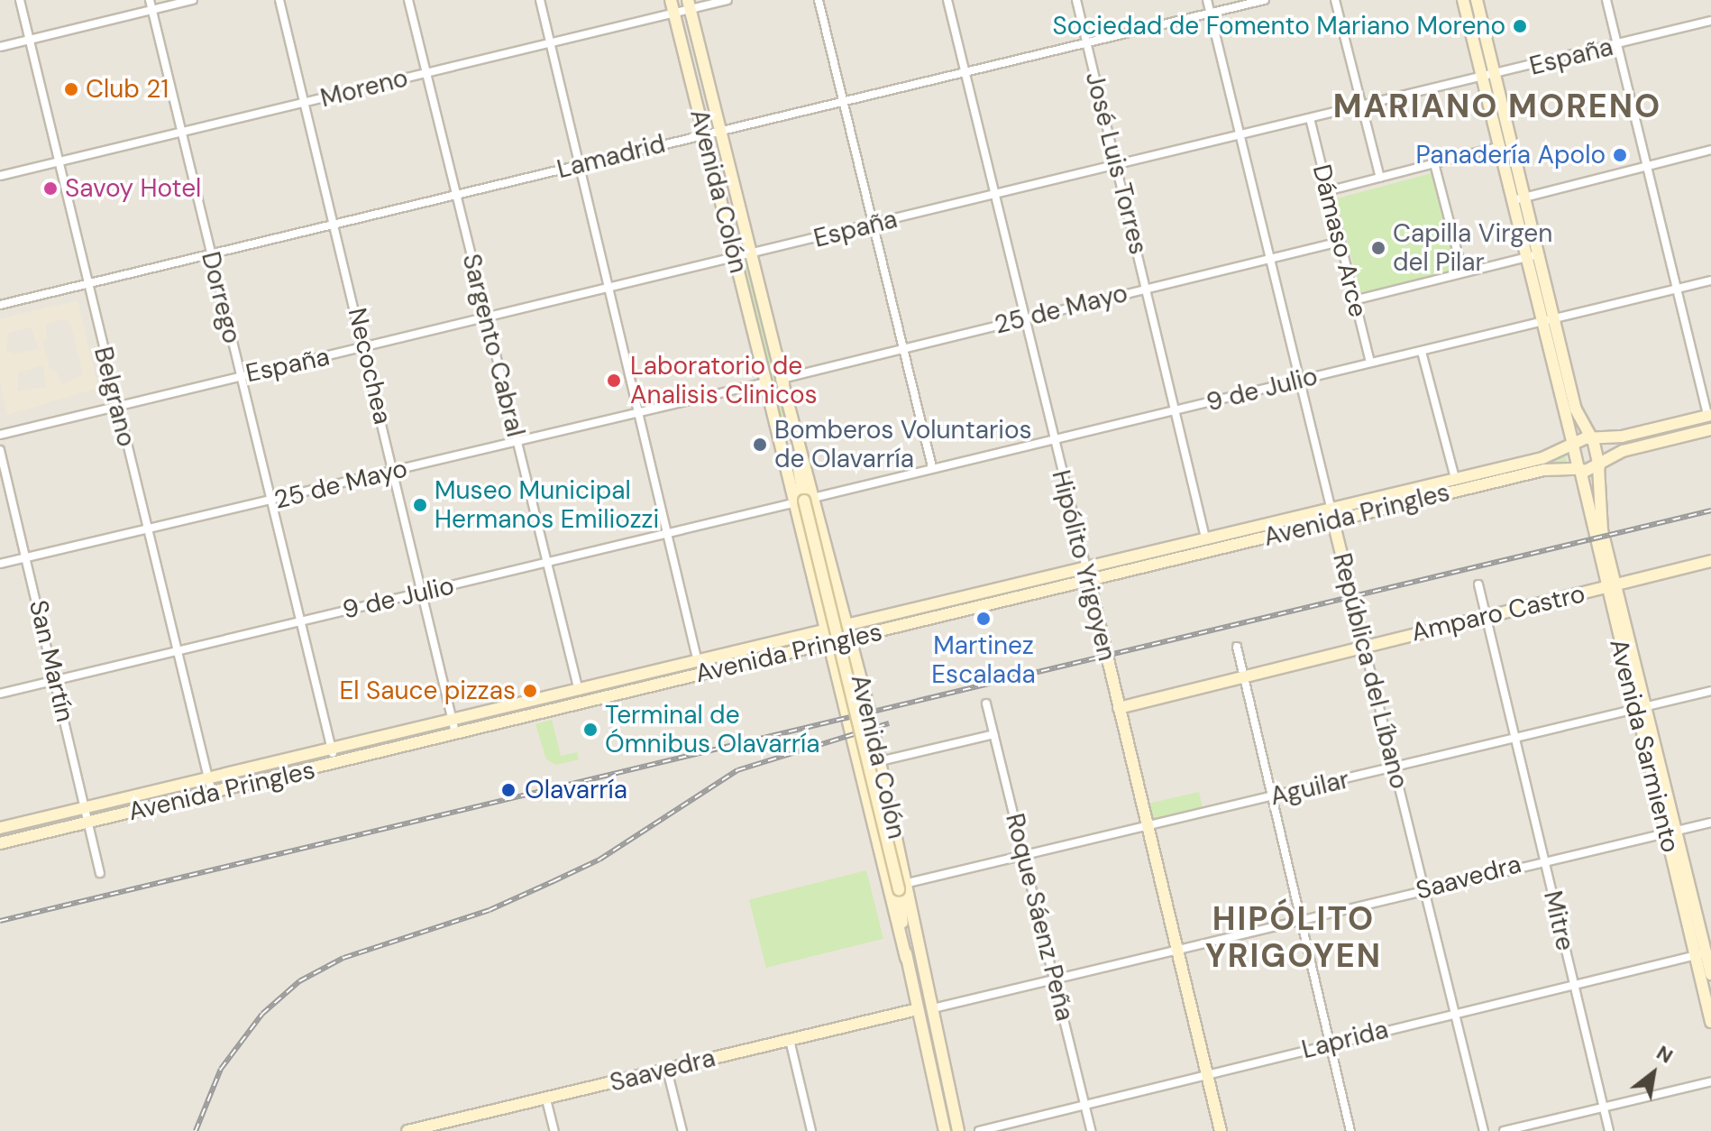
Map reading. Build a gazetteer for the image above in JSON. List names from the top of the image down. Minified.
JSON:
{"streets":{"main road":["Avenida Colón","Avenida Pringles","Hipólito Yrigoyen","Amparo Castro","República del Líbano","Avenida Sarmiento","Saavedra"],"street":["España","Moreno","Lamadrid","José Luis Torres","Dámaso Arce","Dorrego","25 de Mayo","Sargento Cabral","Necochea","9 de Julio","Belgrano","San Martín","Aguilar","Roque Sáenz Peña","Mitre","Laprida"]},"crossings":[["España","José Luis Torres"],["España","Avenida Colón"],["España","Dámaso Arce"],["España","Dorrego"],["España","Sargento Cabral"],["España","Necochea"],["España","Belgrano"],["España","Hipólito Yrigoyen"],["España","República del Líbano"],["Moreno","Avenida Colón"],["Moreno","Dorrego"],["Moreno","Sargento Cabral"],["Moreno","Necochea"],["Moreno","Belgrano"],["Lamadrid","José Luis Torres"],["Lamadrid","Avenida Colón"],["Lamadrid","Dorrego"],["Lamadrid","Sargento Cabral"],["Lamadrid","Necochea"],["Lamadrid","Belgrano"],["Lamadrid","Hipólito Yrigoyen"],["Lamadrid","República del Líbano"],["José Luis Torres","25 de Mayo"],["José Luis Torres","9 de Julio"],["José Luis Torres","Avenida Pringles"],["Avenida Colón","25 de Mayo"],["Avenida Colón","9 de Julio"],["Avenida Colón","Avenida Pringles"],["Avenida Colón","Aguilar"],["Avenida Colón","Saavedra"],["Dámaso Arce","25 de Mayo"],["Dámaso Arce","9 de Julio"],["Dorrego","25 de Mayo"],["Dorrego","9 de Julio"],["Dorrego","Avenida Pringles"],["25 de Mayo","Sargento Cabral"],["25 de Mayo","Necochea"],["25 de Mayo","Belgrano"],["25 de Mayo","Hipólito Yrigoyen"],["25 de Mayo","San Martín"],["25 de Mayo","República del Líbano"],["Sargento Cabral","9 de Julio"],["Sargento Cabral","Avenida Pringles"],["Necochea","9 de Julio"],["Necochea","Avenida Pringles"],["9 de Julio","Belgrano"],["9 de Julio","Hipólito Yrigoyen"],["9 de Julio","San Martín"],["9 de Julio","República del Líbano"],["Belgrano","Avenida Pringles"],["Avenida Pringles","Hipólito Yrigoyen"],["Avenida Pringles","San Martín"],["Avenida Pringles","República del Líbano"],["Avenida Pringles","Avenida Sarmiento"],["Hipólito Yrigoyen","Amparo Castro"],["Hipólito Yrigoyen","Aguilar"],["Hipólito Yrigoyen","Saavedra"],["Hipólito Yrigoyen","Laprida"],["Amparo Castro","República del Líbano"],["Amparo Castro","Avenida Sarmiento"],["Amparo Castro","Mitre"],["República del Líbano","Aguilar"],["República del Líbano","Saavedra"],["República del Líbano","Laprida"],["Avenida Sarmiento","Aguilar"],["Avenida Sarmiento","Saavedra"],["Avenida Sarmiento","Laprida"],["Aguilar","Roque Sáenz Peña"],["Aguilar","Mitre"],["Saavedra","Roque Sáenz Peña"],["Saavedra","Mitre"],["Roque Sáenz Peña","Laprida"],["Mitre","Laprida"]],"districts":["MARIANO MORENO","HIPÓLITO YRIGOYEN"],"places":["Sociedad de Fomento Mariano Moreno","Club 21","Panadería Apolo","Savoy Hotel","Capilla Virgen del Pilar","Laboratorio de Analisis Clinicos","Bomberos Voluntarios de Olavarría","Museo Municipal Hermanos Emiliozzi","Martinez Escalada","El Sauce pizzas","Terminal de Ómnibus Olavarría","Olavarría"],"north":"top right"}
